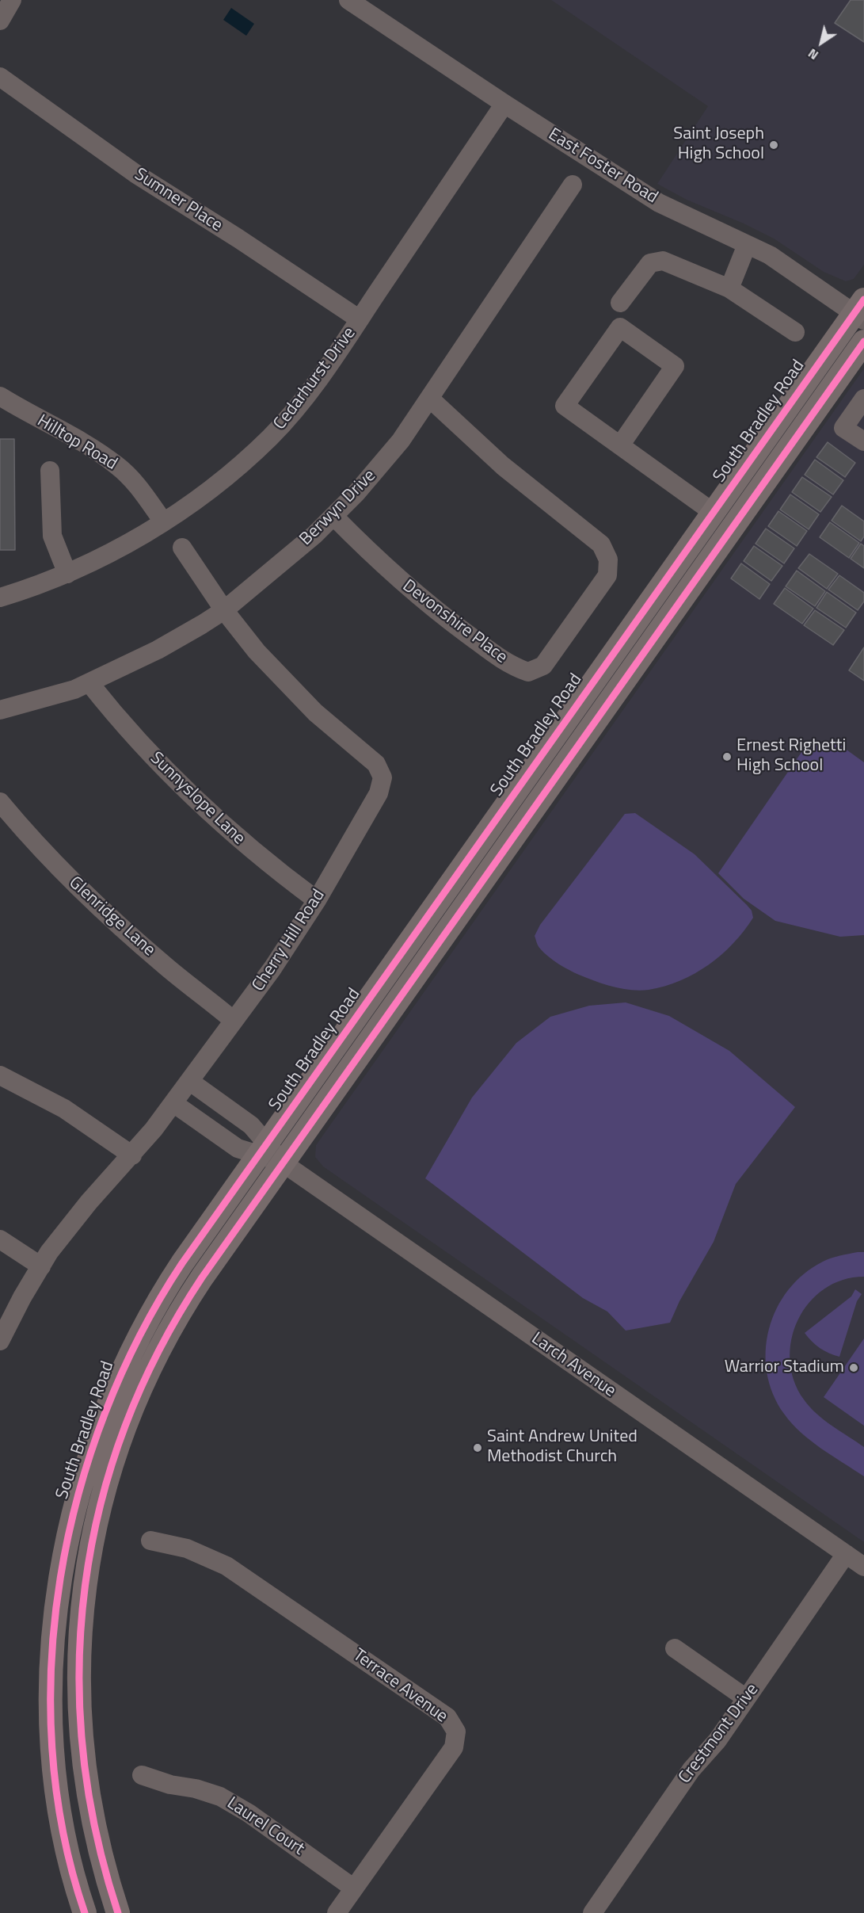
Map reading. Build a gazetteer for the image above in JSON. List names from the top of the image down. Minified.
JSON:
{"streets":{"main road":["South Bradley Road"],"street":["East Foster Road","Sumner Place","Cedarhurst Drive","Hilltop Road","Berwyn Drive","Devonshire Place","Sunnyslope Lane","Glenridge Lane","Cherry Hill Road","Larch Avenue","Terrace Avenue","Crestmont Drive","Laurel Court"]},"crossings":[["East Foster Road","Cedarhurst Drive"],["East Foster Road","South Bradley Road"],["Sumner Place","Cedarhurst Drive"],["Cedarhurst Drive","Hilltop Road"],["South Bradley Road","Larch Avenue"],["Berwyn Drive","Devonshire Place"],["Berwyn Drive","Sunnyslope Lane"],["Berwyn Drive","Cherry Hill Road"],["Sunnyslope Lane","Cherry Hill Road"],["Glenridge Lane","Cherry Hill Road"],["Cherry Hill Road","Larch Avenue"],["Larch Avenue","Crestmont Drive"],["Terrace Avenue","Laurel Court"]],"places":["Saint Joseph High School","Ernest Righetti High School","Warrior Stadium","Saint Andrew United Methodist Church"],"north":"bottom left"}
